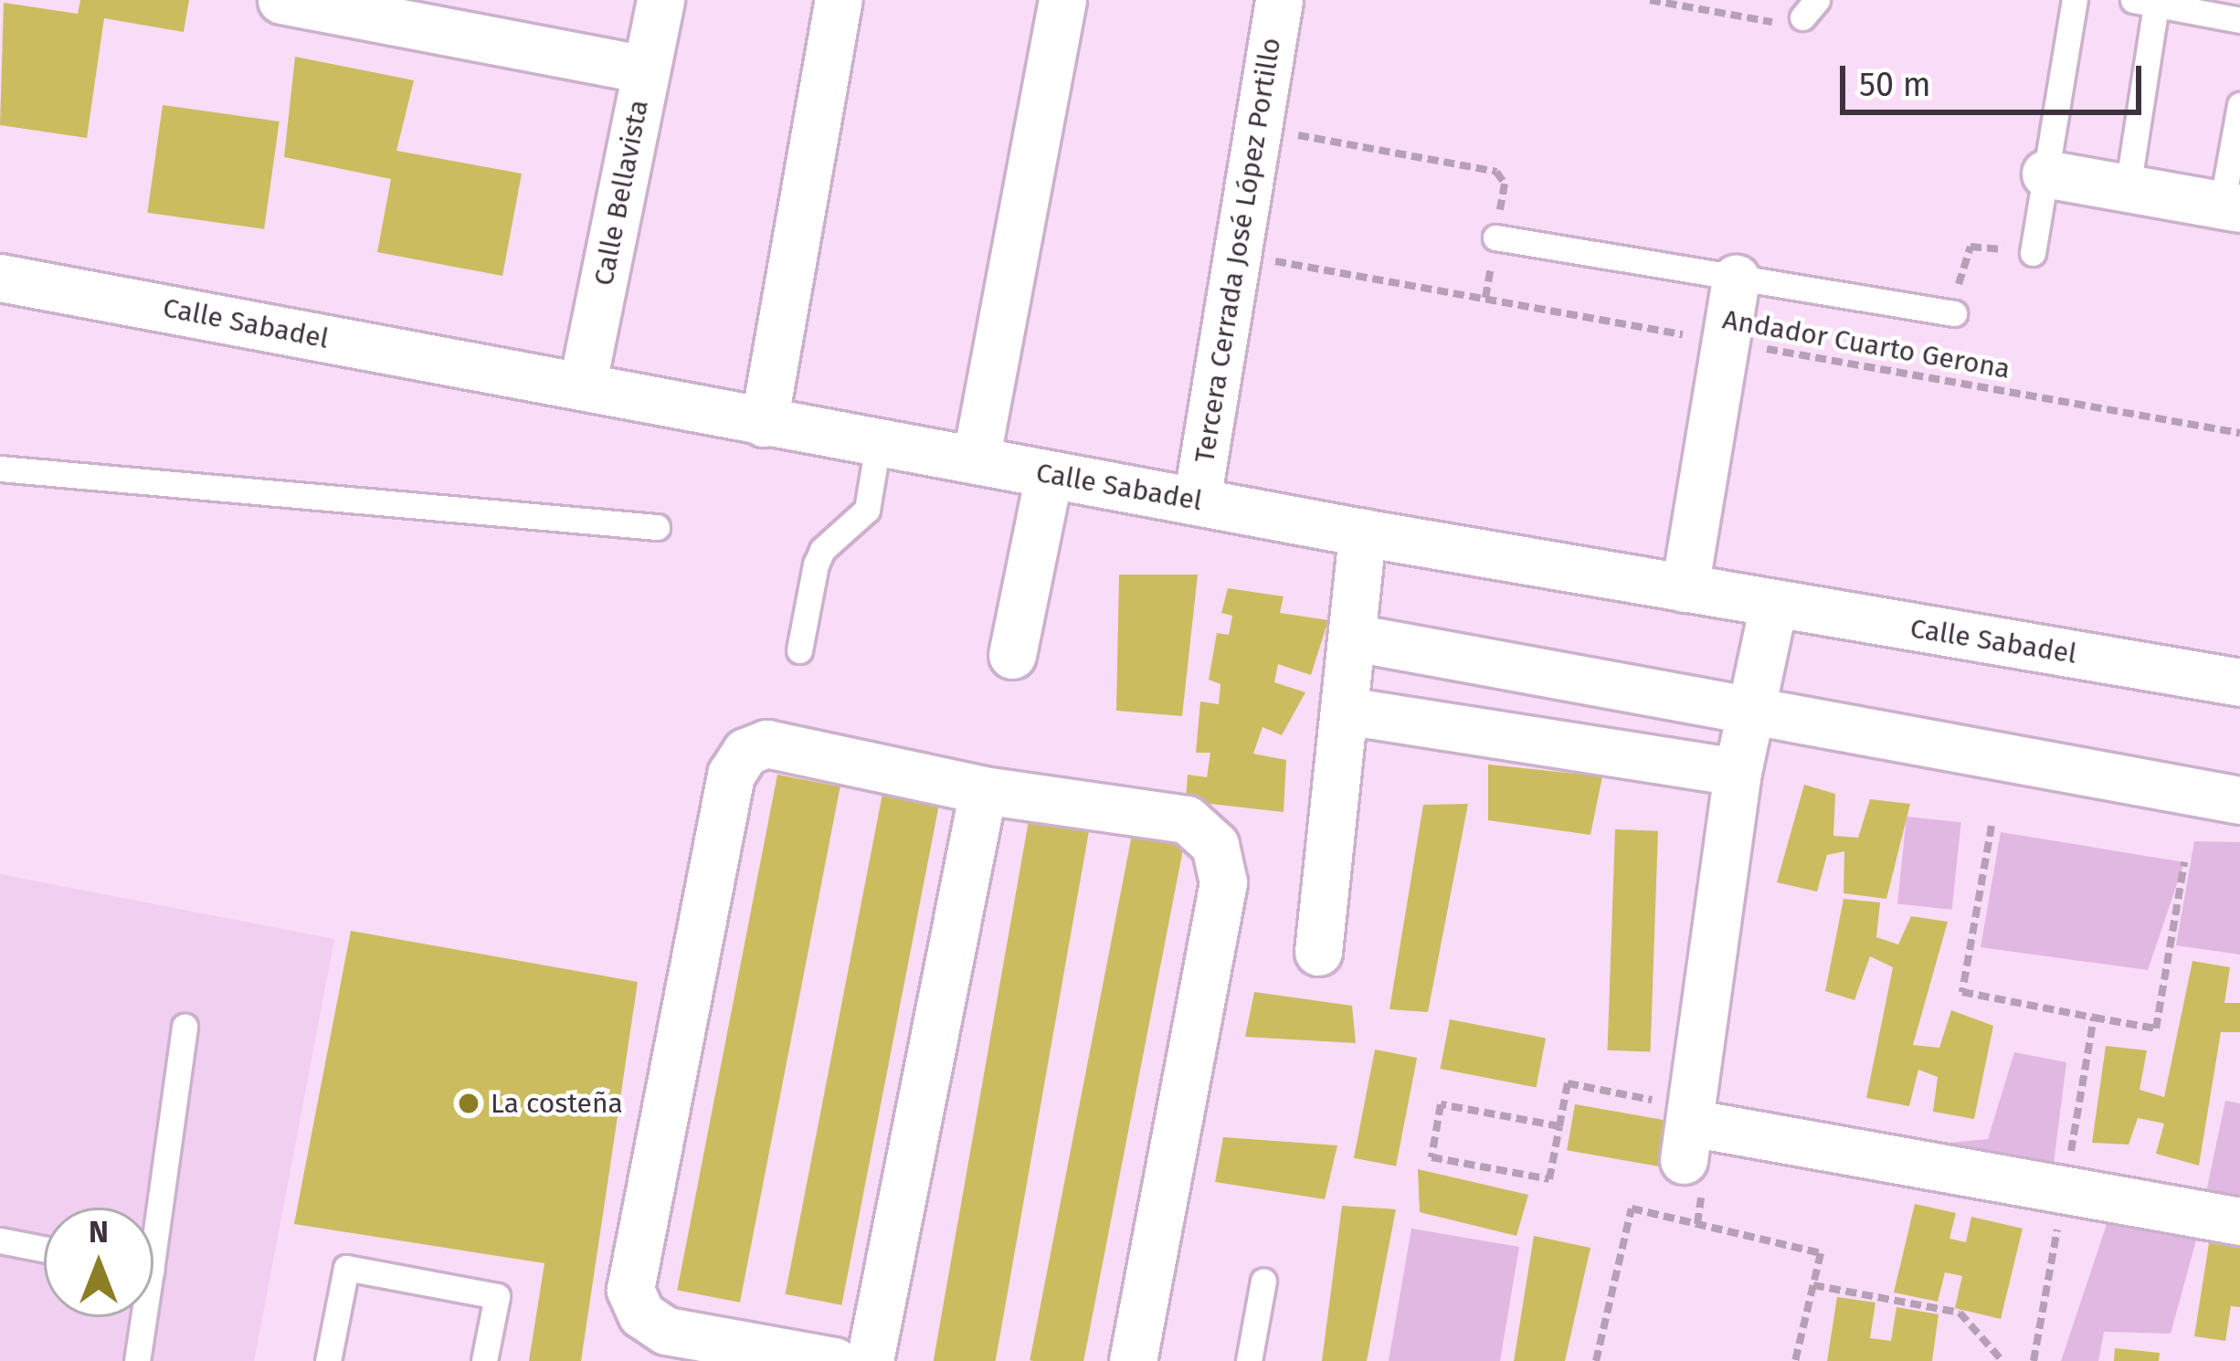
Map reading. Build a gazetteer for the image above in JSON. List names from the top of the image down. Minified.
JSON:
{"streets":{"street":["Calle Bellavista","Tercera Cerrada José López Portillo","Calle Sabadel"],"path":["Andador Cuarto Gerona"]},"crossings":[["Calle Bellavista","Calle Sabadel"],["Tercera Cerrada José López Portillo","Calle Sabadel"],["Tercera Cerrada José López Portillo","Andador Cuarto Gerona"]],"places":["La costeña"],"scale_bar":"50 m","north":"top"}
